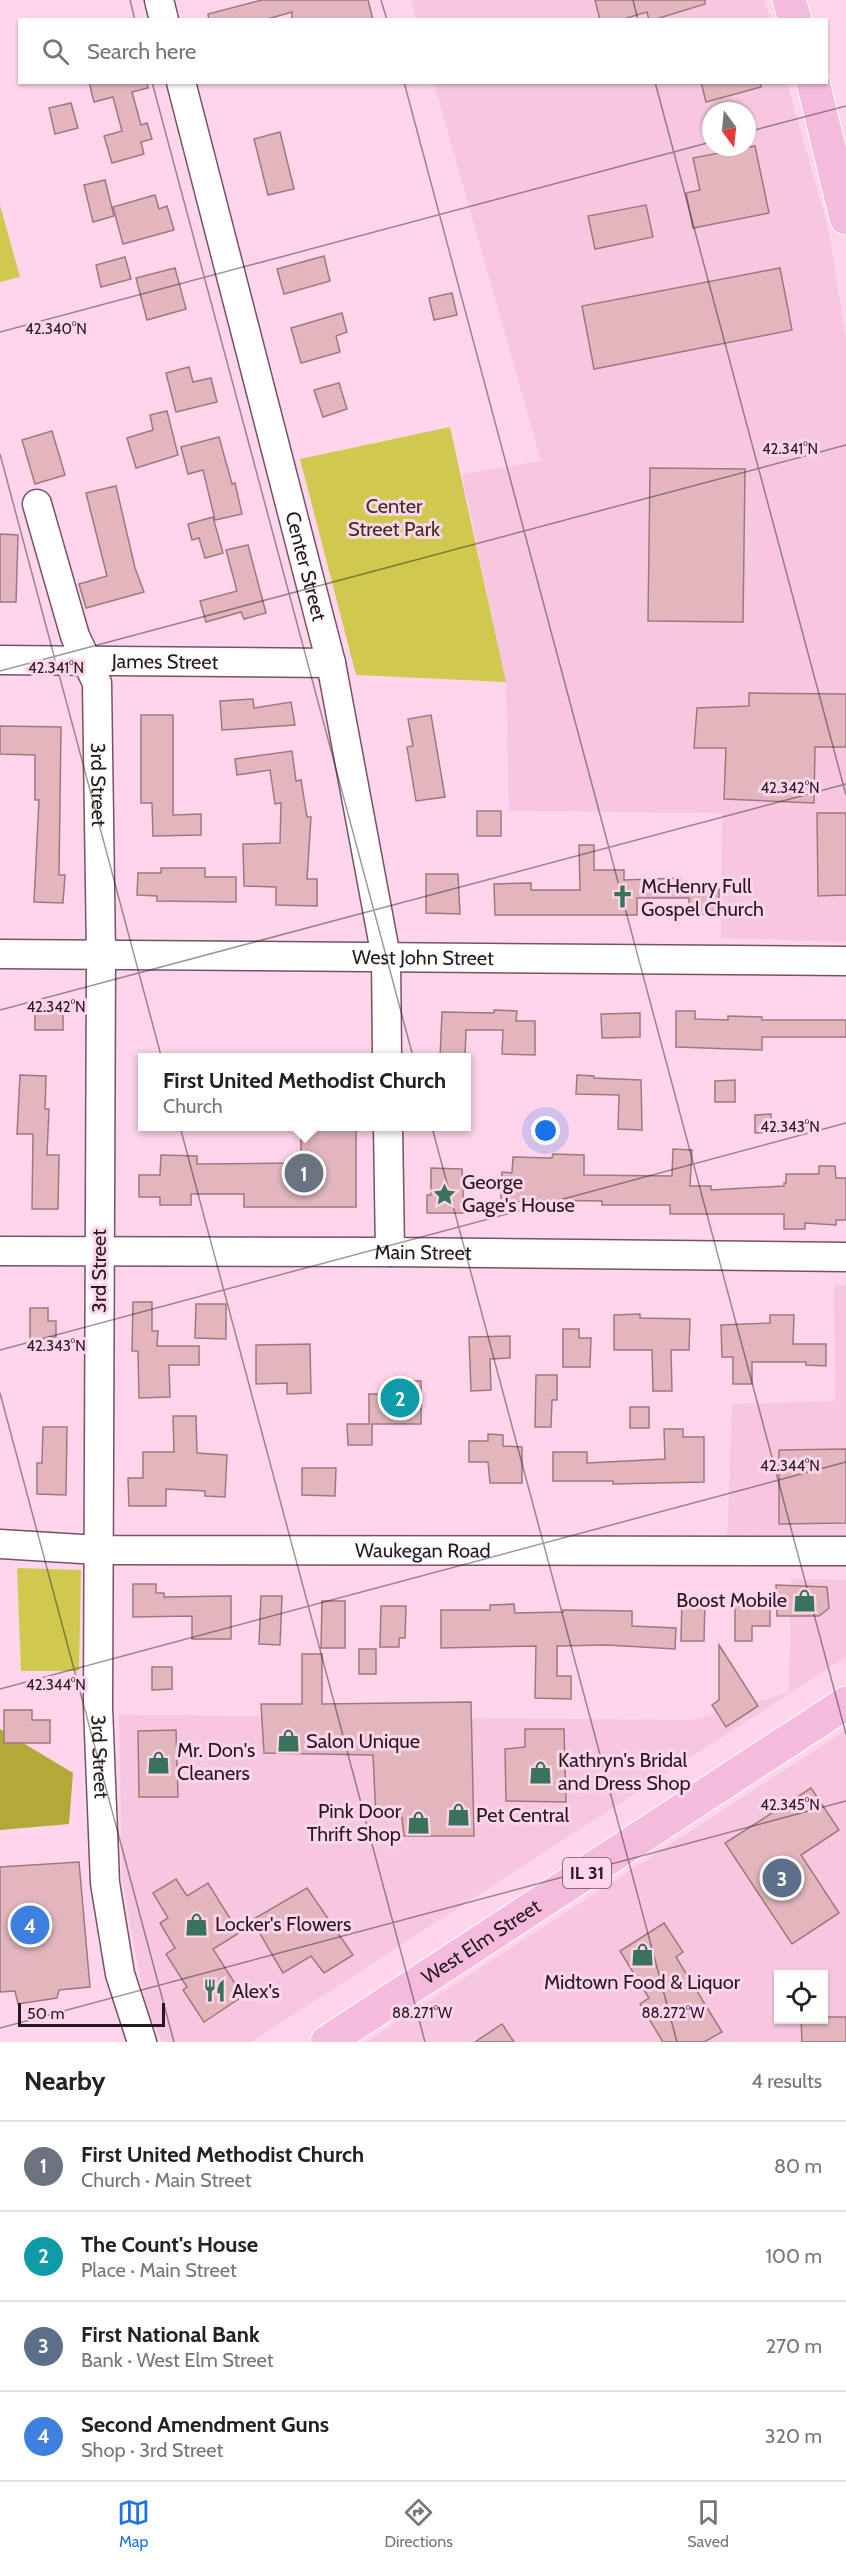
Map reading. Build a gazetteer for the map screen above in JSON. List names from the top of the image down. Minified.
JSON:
{"streets":{"main road":["IL 31","West Elm Street"],"street":["Center Street","James Street","3rd Street","West John Street","Main Street","Waukegan Road"]},"crossings":[["Center Street","James Street"],["Center Street","West John Street"],["James Street","3rd Street"],["3rd Street","West John Street"],["3rd Street","Main Street"],["3rd Street","Waukegan Road"]],"parks":["Center Street Park"],"places":{"church":["McHenry Full Gospel Church"],"place":["George Gage's House"],"shop":["Boost Mobile","Salon Unique","Mr. Don's Cleaners","Kathryn's Bridal and Dress Shop","Pet Central","Pink Door Thrift Shop","Locker's Flowers","Midtown Food & Liquor"],"restaurant":["Alex's"]},"scale_bar":"50 m","north":"bottom","page":{"search":"Search here","popup":["First United Methodist Church","Church"],"pins":["1","2","3","4"],"scale":"50 m","heading":["Nearby","4 results"],"list":[{"mark":"1","name":"First United Methodist Church","note":"Church · Main Street","value":"80 m"},{"mark":"2","name":"The Count's House","note":"Place · Main Street","value":"100 m"},{"mark":"3","name":"First National Bank","note":"Bank · West Elm Street","value":"270 m"},{"mark":"4","name":"Second Amendment Guns","note":"Shop · 3rd Street","value":"320 m"}],"nav":["Map","Directions","Saved"]},"coordinates":["42.340°N","42.341°N","42.342°N","42.343°N","42.344°N","42.345°N","88.271°W","88.272°W"]}
